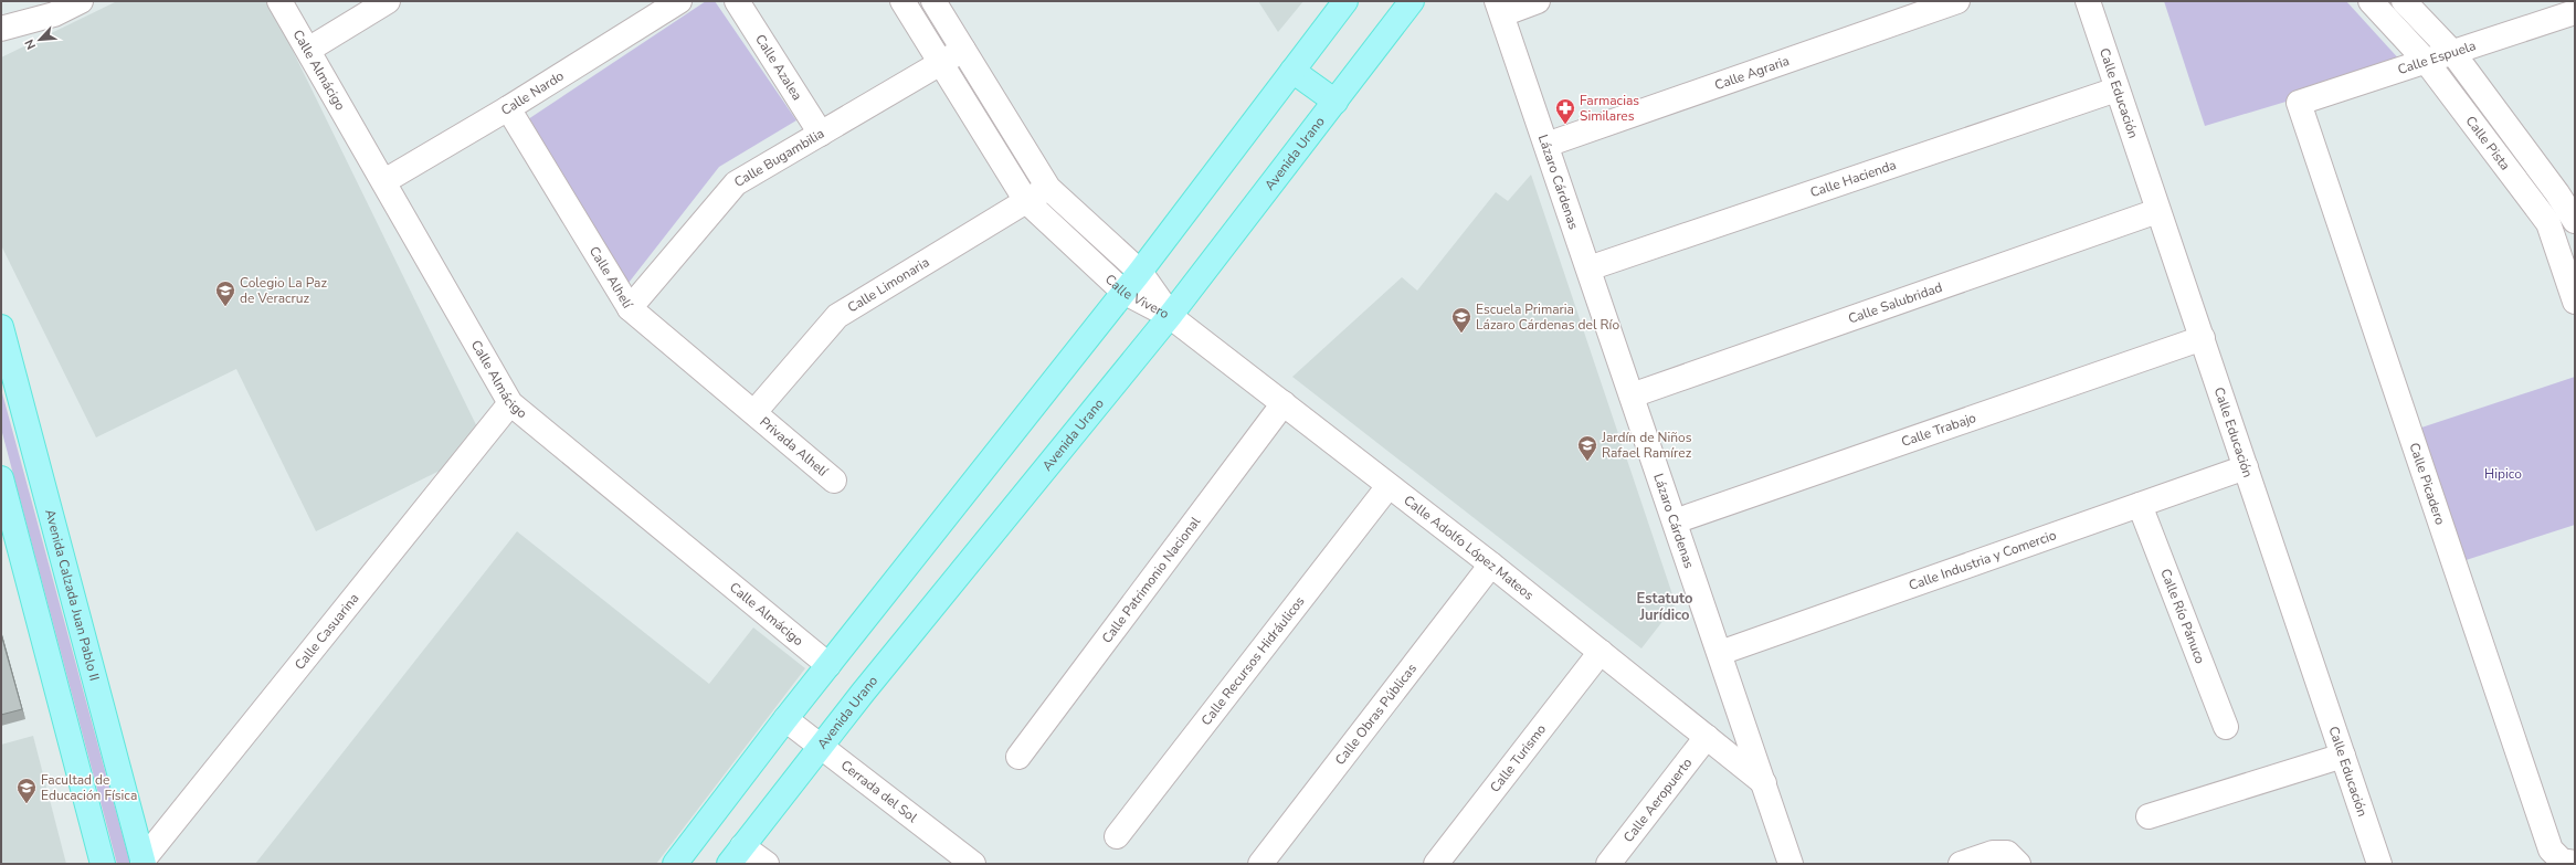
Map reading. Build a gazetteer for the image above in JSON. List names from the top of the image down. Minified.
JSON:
{"streets":{"main road":["Avenida Urano","Avenida Calzada Juan Pablo II"],"street":["Calle Espuela","Calle Azalea","Calle Almácigo","Calle Agraria","Calle Nardo","Calle Educación","Calle Pista","Calle Bugambilia","Calle Hacienda","Lázaro Cárdenas","Calle Alhelí","Calle Limonaria","Calle Vivero","Calle Salubridad","Calle Trabajo","Privada Alhelí","Calle Picadero","Calle Adolfo López Mateos","Calle Industria y Comercio","Calle Patrimonio Nacional","Calle Río Pánuco","Calle Casuarina","Calle Recursos Hidráulicos","Calle Obras Públicas","Calle Turismo","Cerrada del Sol","Calle Aeropuerto"]},"crossings":[["Calle Espuela","Calle Pista"],["Calle Espuela","Calle Picadero"],["Calle Azalea","Calle Bugambilia"],["Calle Almácigo","Calle Nardo"],["Calle Almácigo","Calle Casuarina"],["Calle Agraria","Lázaro Cárdenas"],["Calle Nardo","Calle Alhelí"],["Calle Educación","Calle Hacienda"],["Calle Educación","Calle Salubridad"],["Calle Educación","Calle Trabajo"],["Calle Educación","Calle Industria y Comercio"],["Avenida Urano","Calle Vivero"],["Avenida Urano","Calle Adolfo López Mateos"],["Avenida Urano","Cerrada del Sol"],["Calle Bugambilia","Calle Alhelí"],["Calle Bugambilia","Calle Vivero"],["Calle Hacienda","Lázaro Cárdenas"],["Lázaro Cárdenas","Calle Salubridad"],["Lázaro Cárdenas","Calle Trabajo"],["Lázaro Cárdenas","Calle Adolfo López Mateos"],["Lázaro Cárdenas","Calle Industria y Comercio"],["Calle Alhelí","Calle Limonaria"],["Calle Alhelí","Privada Alhelí"],["Calle Limonaria","Calle Vivero"],["Calle Limonaria","Privada Alhelí"],["Calle Vivero","Calle Adolfo López Mateos"],["Calle Adolfo López Mateos","Calle Patrimonio Nacional"],["Calle Adolfo López Mateos","Calle Recursos Hidráulicos"],["Calle Adolfo López Mateos","Calle Obras Públicas"],["Calle Adolfo López Mateos","Calle Turismo"],["Calle Adolfo López Mateos","Calle Aeropuerto"],["Calle Industria y Comercio","Calle Río Pánuco"],["Avenida Calzada Juan Pablo II","Calle Casuarina"]],"districts":["Estatuto Jurídico"],"parks":["Hipico"],"places":{"pharmacy":["Farmacias Similares"],"school or university":["Colegio La Paz de Veracruz","Escuela Primaria Lázaro Cárdenas del Río","Jardín de Niños Rafael Ramírez","Facultad de Educación Física"]},"north":"bottom left"}
